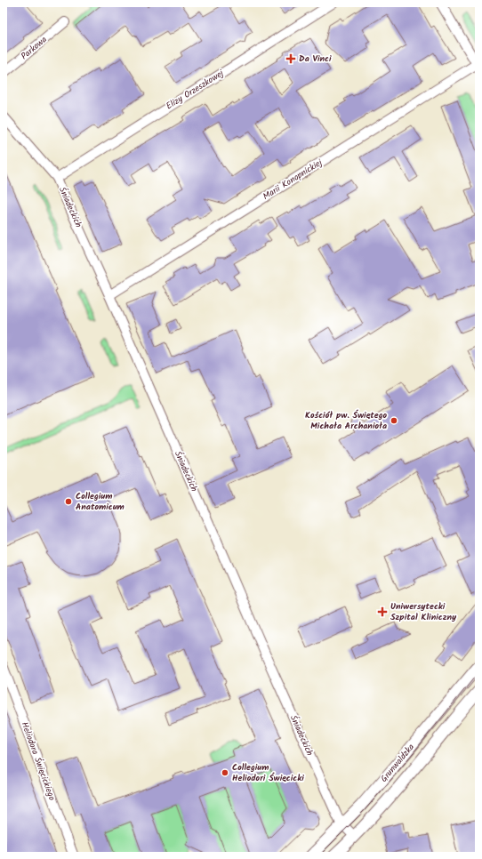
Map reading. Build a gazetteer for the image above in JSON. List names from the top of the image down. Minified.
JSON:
{"streets":{"street":["Parkowa","Elizy Orzeszkowej","Marii Konopnickiej","Śniadeckich","Heliodora Święcickiego","Grunwaldzka"]},"crossings":[["Elizy Orzeszkowej","Śniadeckich"],["Marii Konopnickiej","Śniadeckich"],["Śniadeckich","Grunwaldzka"]],"places":{"health":["Da Vinci","Uniwersytecki Szpital Kliniczny"],"other":["Kościół pw. Świętego Michała Archanioła","Collegium Anatomicum","Collegium Heliodori Święcicki"]}}
